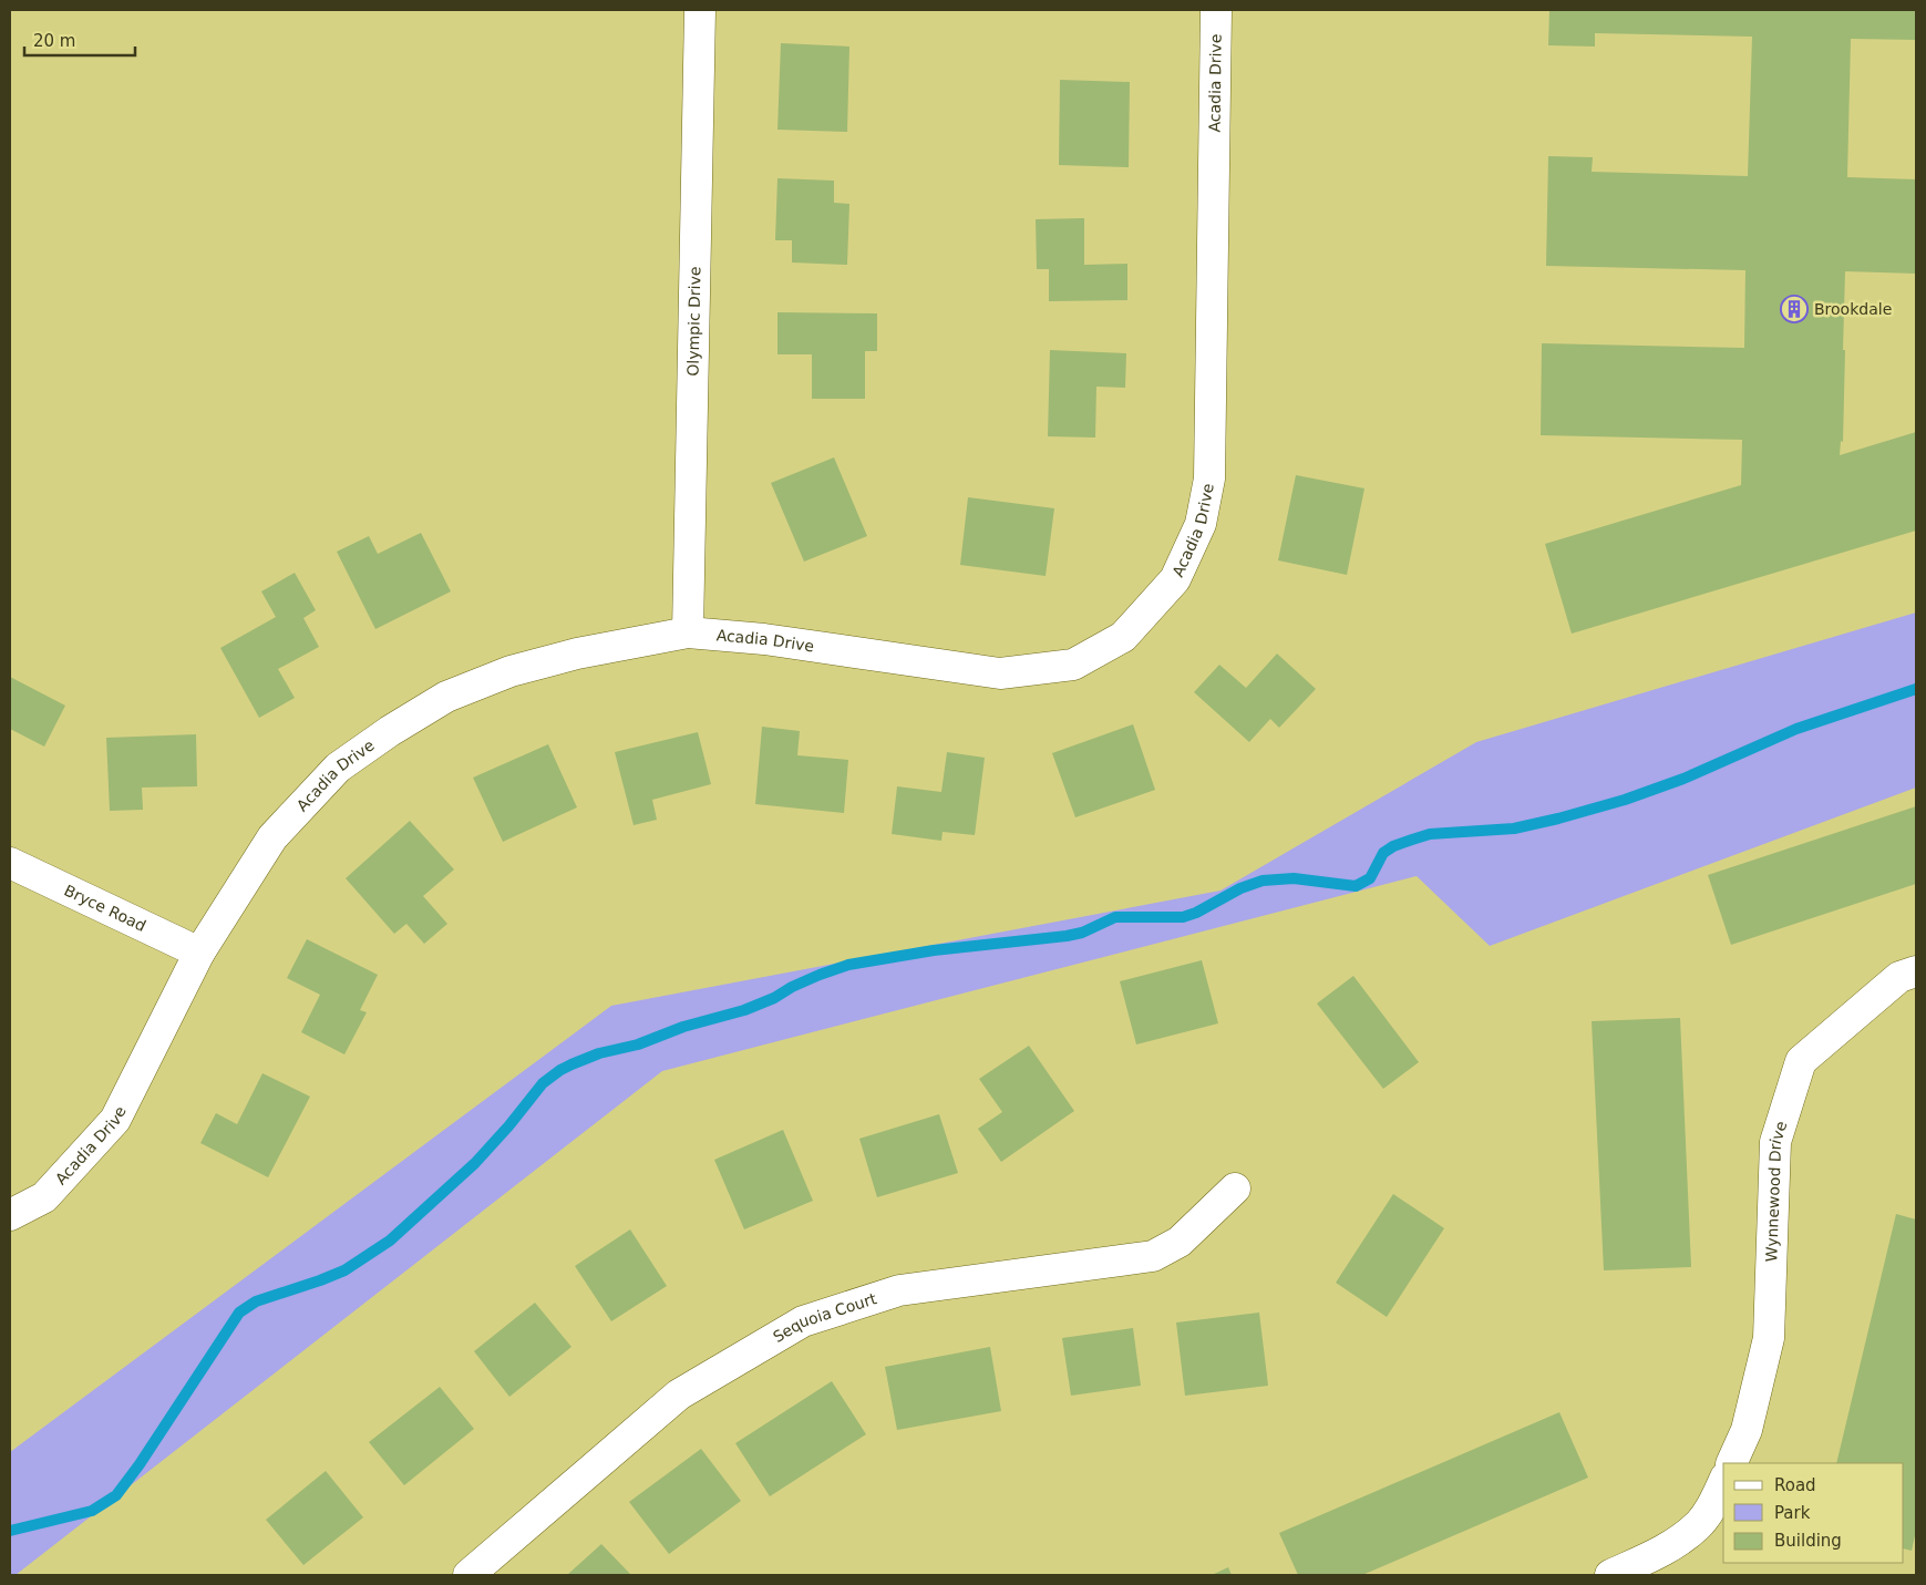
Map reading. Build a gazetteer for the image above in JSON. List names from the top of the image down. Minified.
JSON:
{"streets":{"street":["Acadia Drive","Olympic Drive","Bryce Road","Wynnewood Drive","Sequoia Court"]},"crossings":[["Acadia Drive","Olympic Drive"],["Acadia Drive","Bryce Road"]],"places":{"building":["Brookdale"]},"legend":["Road","Park","Building"],"scale_bar":"20 m"}
